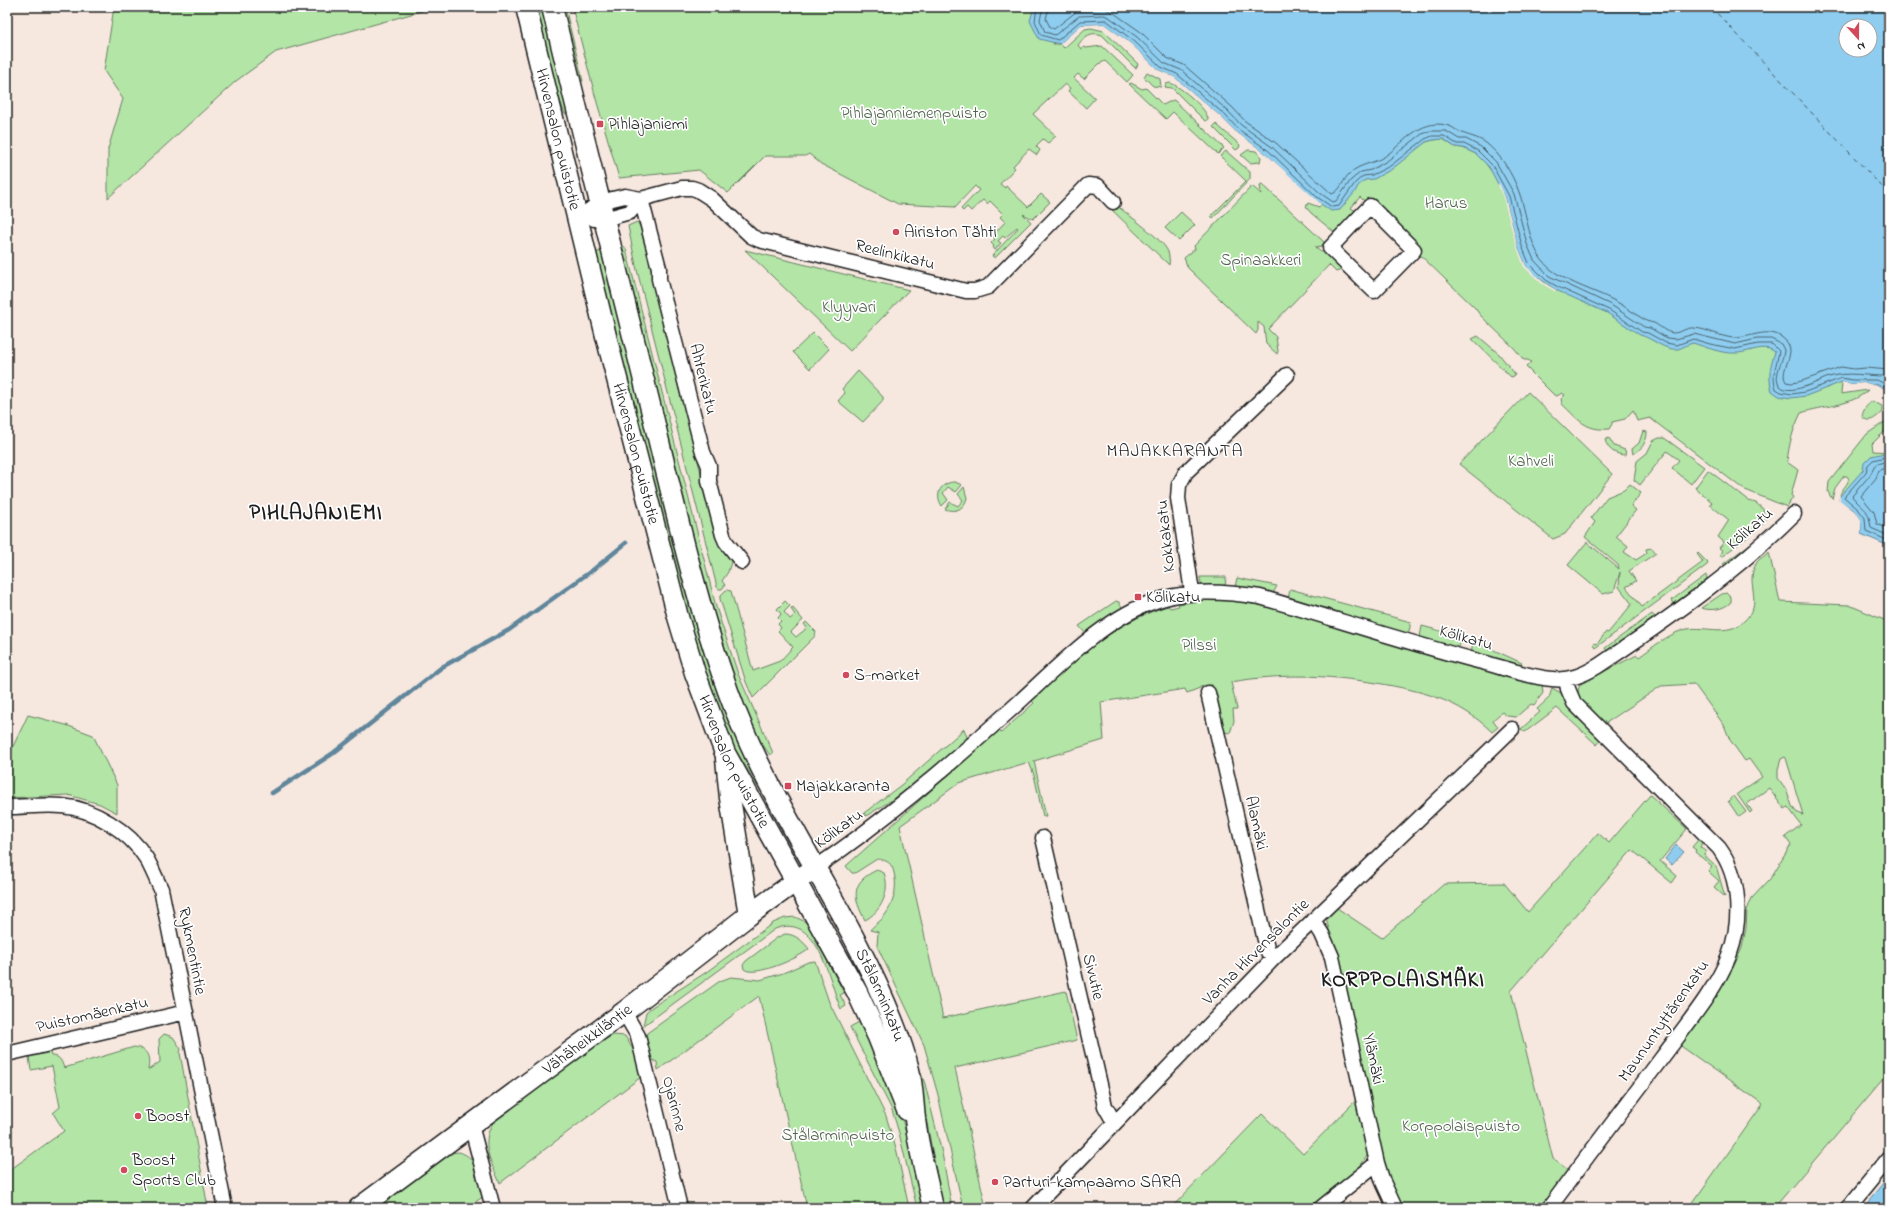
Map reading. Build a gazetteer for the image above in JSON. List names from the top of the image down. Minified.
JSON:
{"streets":{"main road":["Hirvensalon puistotie","Stålarminkatu","Vähäheikkiläntie"],"street":["Reelinkikatu","Ahterikatu","Kölikatu","Kokkakatu","Alamäki","Rykmentintie","Vanha Hirvensalontie","Sivutie","Puistomäenkatu","Maununtyttärenkatu","Ylämäki","Ojarinne"]},"crossings":[["Hirvensalon puistotie","Reelinkikatu"],["Hirvensalon puistotie","Kölikatu"],["Hirvensalon puistotie","Stålarminkatu"],["Hirvensalon puistotie","Vähäheikkiläntie"],["Reelinkikatu","Ahterikatu"],["Kölikatu","Kokkakatu"],["Kölikatu","Stålarminkatu"],["Kölikatu","Maununtyttärenkatu"],["Kölikatu","Vähäheikkiläntie"],["Alamäki","Vanha Hirvensalontie"],["Rykmentintie","Puistomäenkatu"],["Vanha Hirvensalontie","Sivutie"],["Vanha Hirvensalontie","Ylämäki"],["Stålarminkatu","Vähäheikkiläntie"],["Vähäheikkiläntie","Ojarinne"]],"districts":["MAJAKKARANTA","PIHLAJANIEMI","KORPPOLAISMÄKI"],"parks":["Pihlajanniemenpuisto","Harus","Spinaakkeri","Klyyvari","Kahveli","Pilssi","Korppolaispuisto","Stålarminpuisto"],"places":{"transit":["Pihlajaniemi","Kölikatu","Majakkaranta"],"other":["Airiston Tähti","S-market","Boost","Boost Sports Club","Parturi-kampaamo SARA"]},"north":"bottom"}
